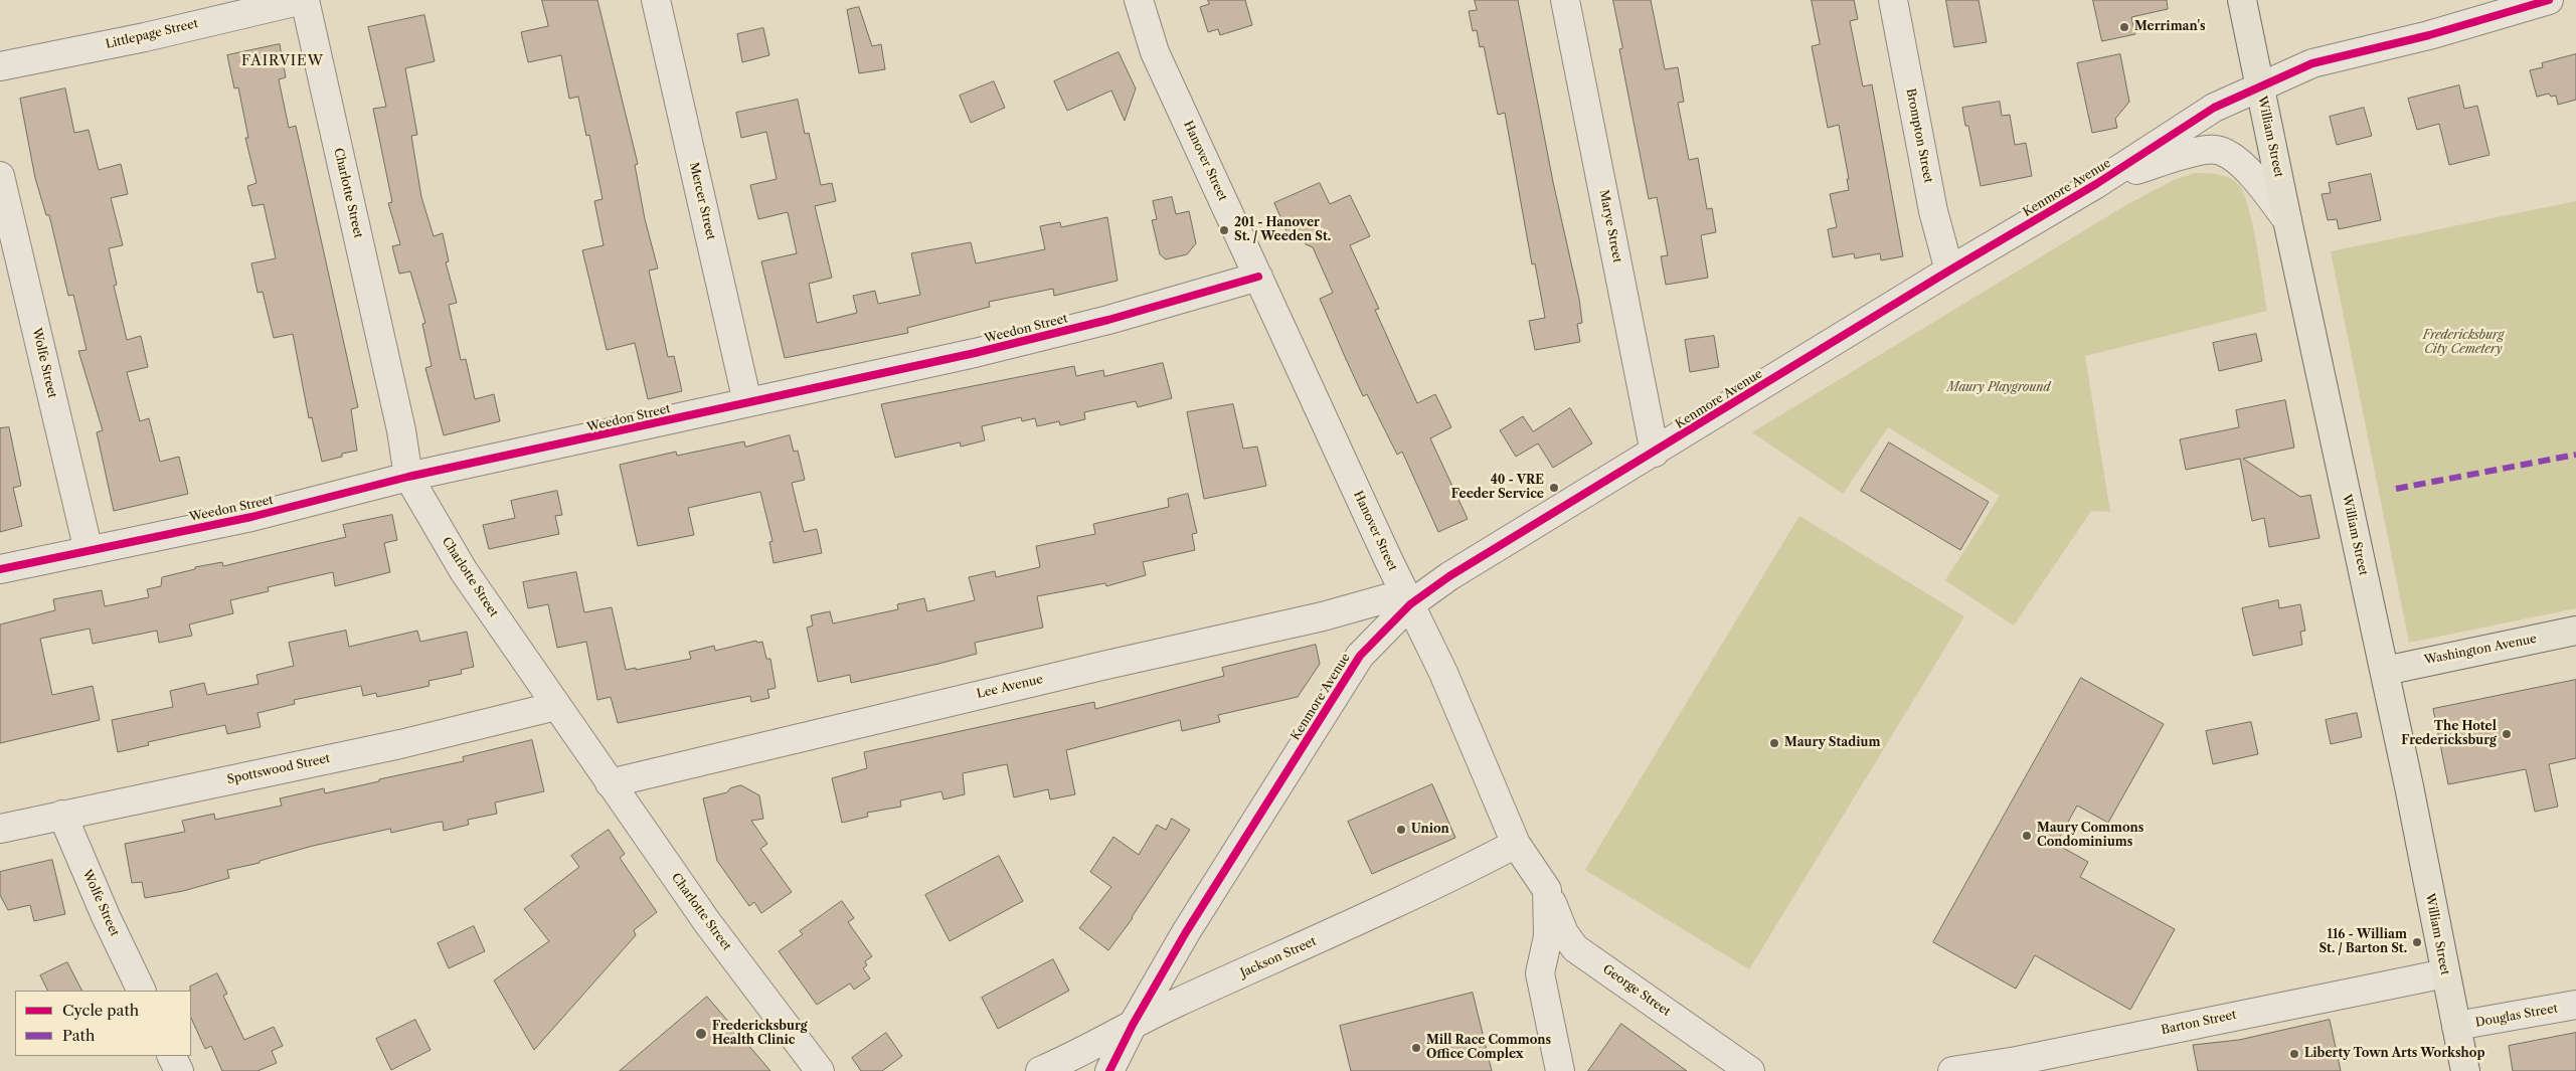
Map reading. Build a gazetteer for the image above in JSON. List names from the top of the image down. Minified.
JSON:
{"streets":{"main road":["William Street","Washington Avenue"],"street":["Littlepage Street","Brompton Street","Hanover Street","Kenmore Avenue","Charlotte Street","Mercer Street","Marye Street","Weedon Street","Wolfe Street","Lee Avenue","Spottswood Street","Jackson Street","George Street","Douglas Street","Barton Street"]},"crossings":[["Littlepage Street","Charlotte Street"],["Brompton Street","Kenmore Avenue"],["William Street","Kenmore Avenue"],["William Street","Washington Avenue"],["William Street","Douglas Street"],["William Street","Barton Street"],["Hanover Street","Kenmore Avenue"],["Hanover Street","Weedon Street"],["Hanover Street","Lee Avenue"],["Hanover Street","Jackson Street"],["Hanover Street","George Street"],["Kenmore Avenue","Marye Street"],["Kenmore Avenue","Lee Avenue"],["Kenmore Avenue","Jackson Street"],["Charlotte Street","Weedon Street"],["Charlotte Street","Lee Avenue"],["Charlotte Street","Spottswood Street"],["Mercer Street","Weedon Street"],["Weedon Street","Wolfe Street"],["Wolfe Street","Spottswood Street"]],"districts":["FAIRVIEW"],"parks":["Fredericksburg City Cemetery","Maury Playground"],"places":["Merriman's","201 - Hanover St. / Weeden St.","40 - VRE Feeder Service","The Hotel Fredericksburg","Maury Stadium","Union","Maury Commons Condominiums","116 - William St. / Barton St.","Fredericksburg Health Clinic","Mill Race Commons Office Complex","Liberty Town Arts Workshop"],"legend":["Cycle path","Path"]}
